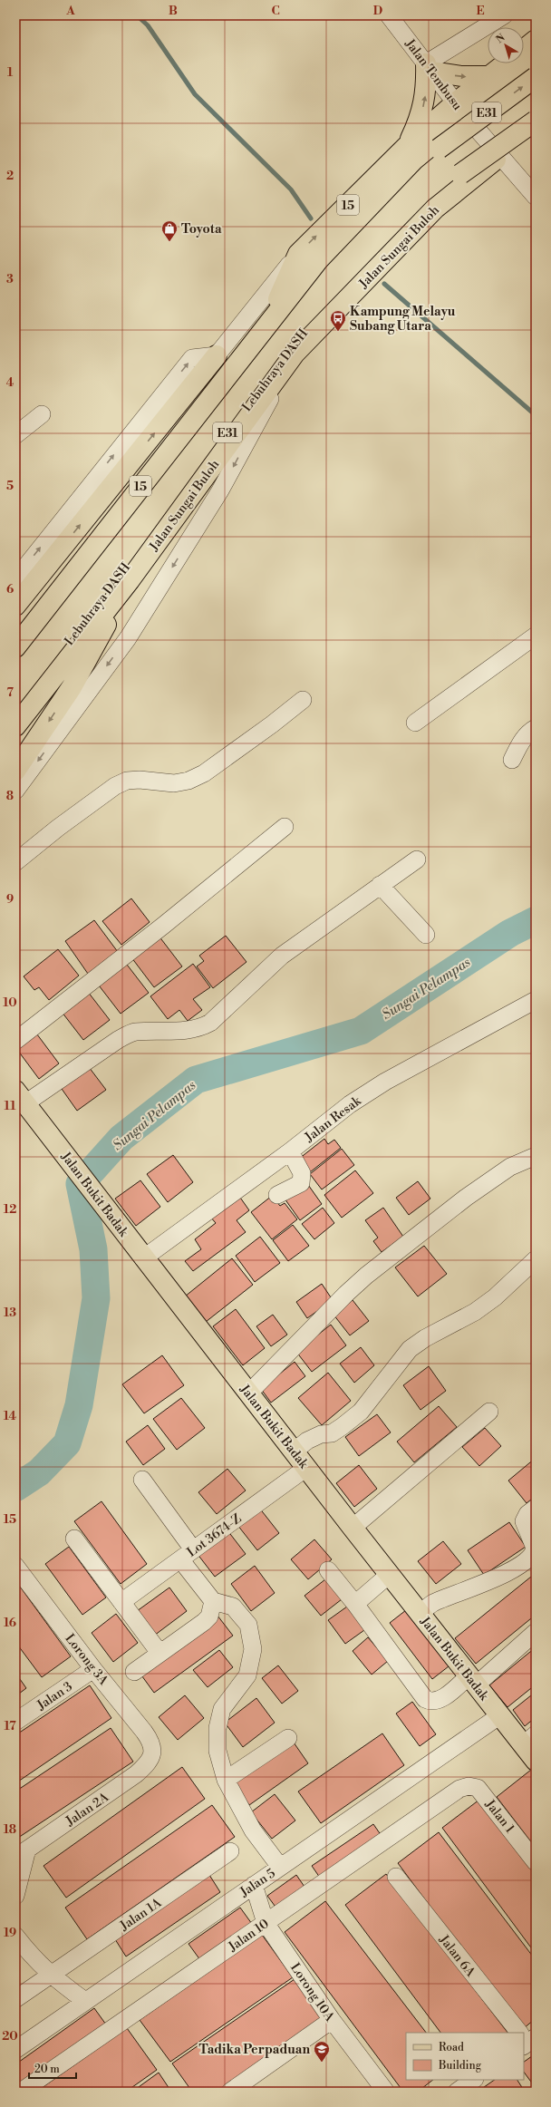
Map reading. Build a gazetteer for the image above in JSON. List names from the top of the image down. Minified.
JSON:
{"streets":{"main road":["E31","15","Jalan Sungai Buloh","Lebuhraya DASH","Jalan Bukit Badak"],"street":["Jalan Tembusu","Jalan Resak","Lot 3674-Z","Lorong 3A","Jalan 3","Jalan 2A","Jalan 1","Jalan 5","Jalan 1A","Jalan 10","Jalan 6A","Lorong 10A"]},"crossings":[["Jalan Tembusu","15"],["Jalan Tembusu","Jalan Sungai Buloh"],["Jalan Resak","Jalan Bukit Badak"],["Jalan Bukit Badak","Lot 3674-Z"],["Jalan Bukit Badak","Jalan 5"],["Lorong 3A","Jalan 3"],["Lorong 3A","Jalan 2A"],["Jalan 1","Jalan 10"],["Jalan 5","Lorong 10A"],["Jalan 10","Lorong 10A"]],"water":["Sungai Pelampas"],"places":{"shop":["Toyota"],"bus stop":["Kampung Melayu Subang Utara"],"school or university":["Tadika Perpaduan"]},"legend":["Road","Building"],"scale_bar":"20 m","north":"top left","grid":{"columns":["A","B","C","D","E"],"rows":["1","2","3","4","5","6","7","8","9","10","11","12","13","14","15","16","17","18","19","20"]}}
